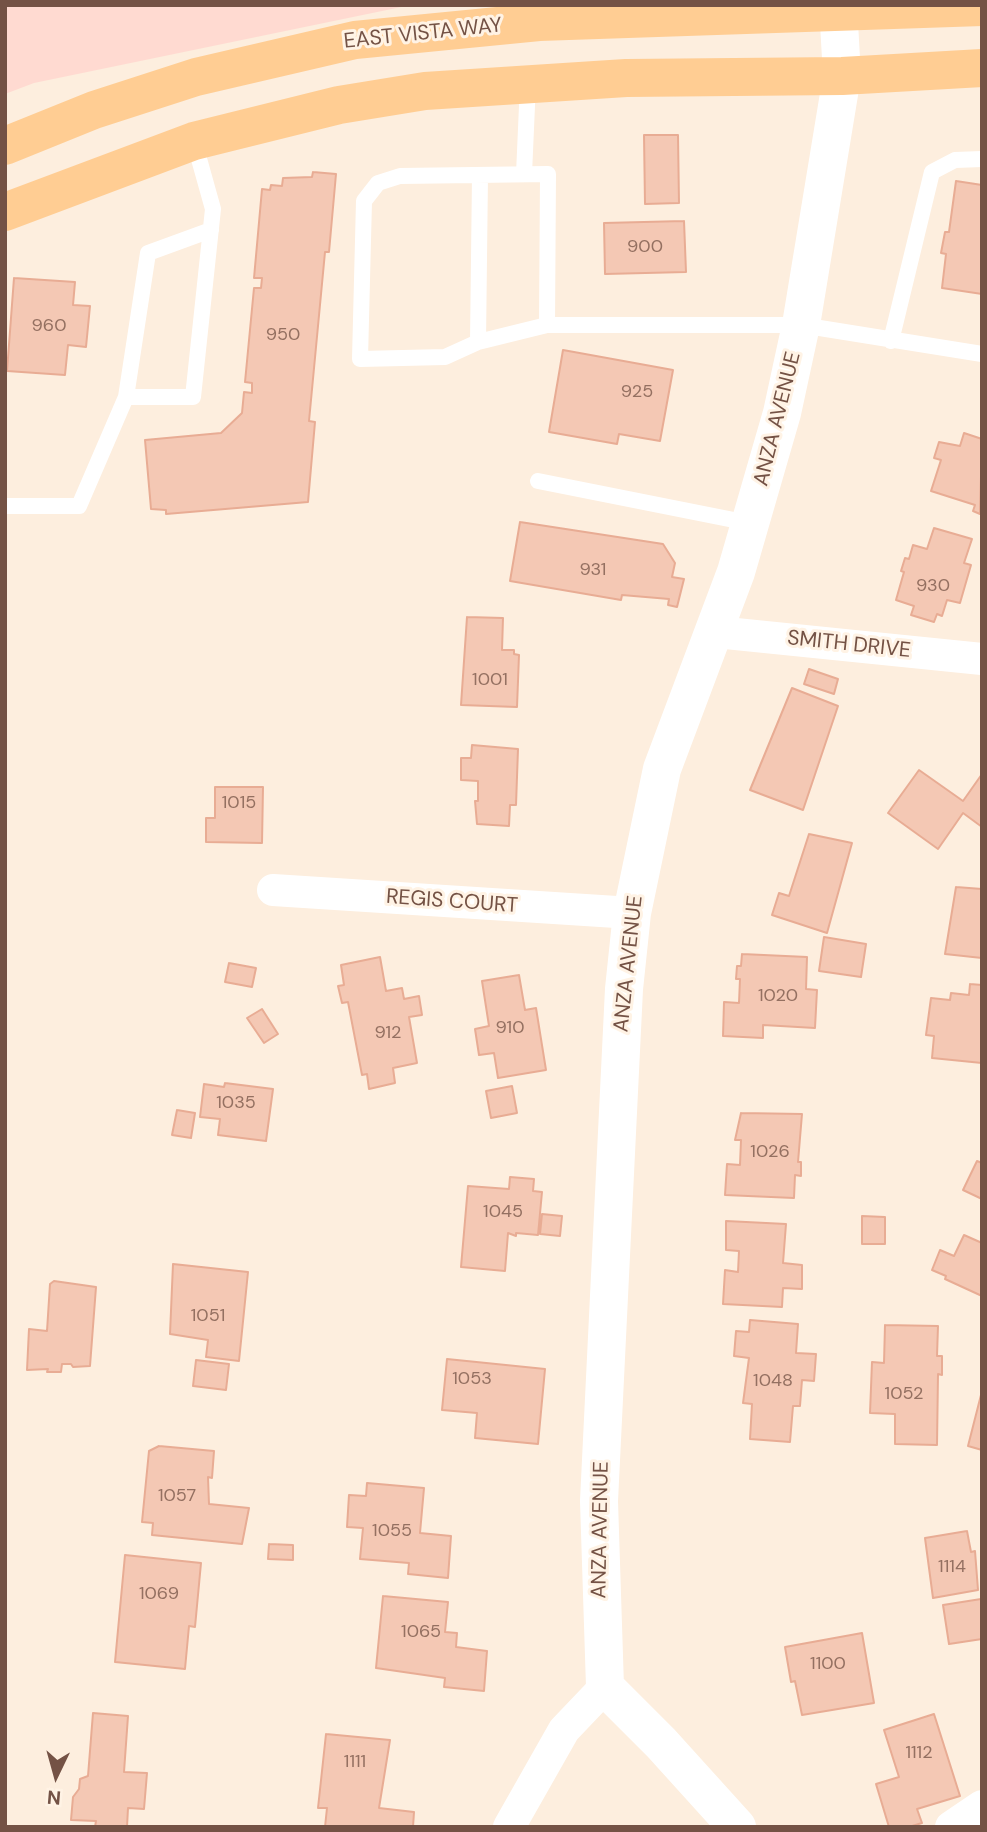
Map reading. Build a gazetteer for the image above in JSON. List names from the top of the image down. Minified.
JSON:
{"streets":{"main road":["EAST VISTA WAY"],"street":["ANZA AVENUE","SMITH DRIVE","REGIS COURT"]},"crossings":[["EAST VISTA WAY","ANZA AVENUE"],["ANZA AVENUE","SMITH DRIVE"],["ANZA AVENUE","REGIS COURT"]],"house_numbers":["900","960","950","925","931","930","1001","1015","1020","910","912","1035","1026","1045","1051","1053","1048","1052","1057","1055","1114","1069","1065","1100","1112","1111"],"north":"bottom"}
